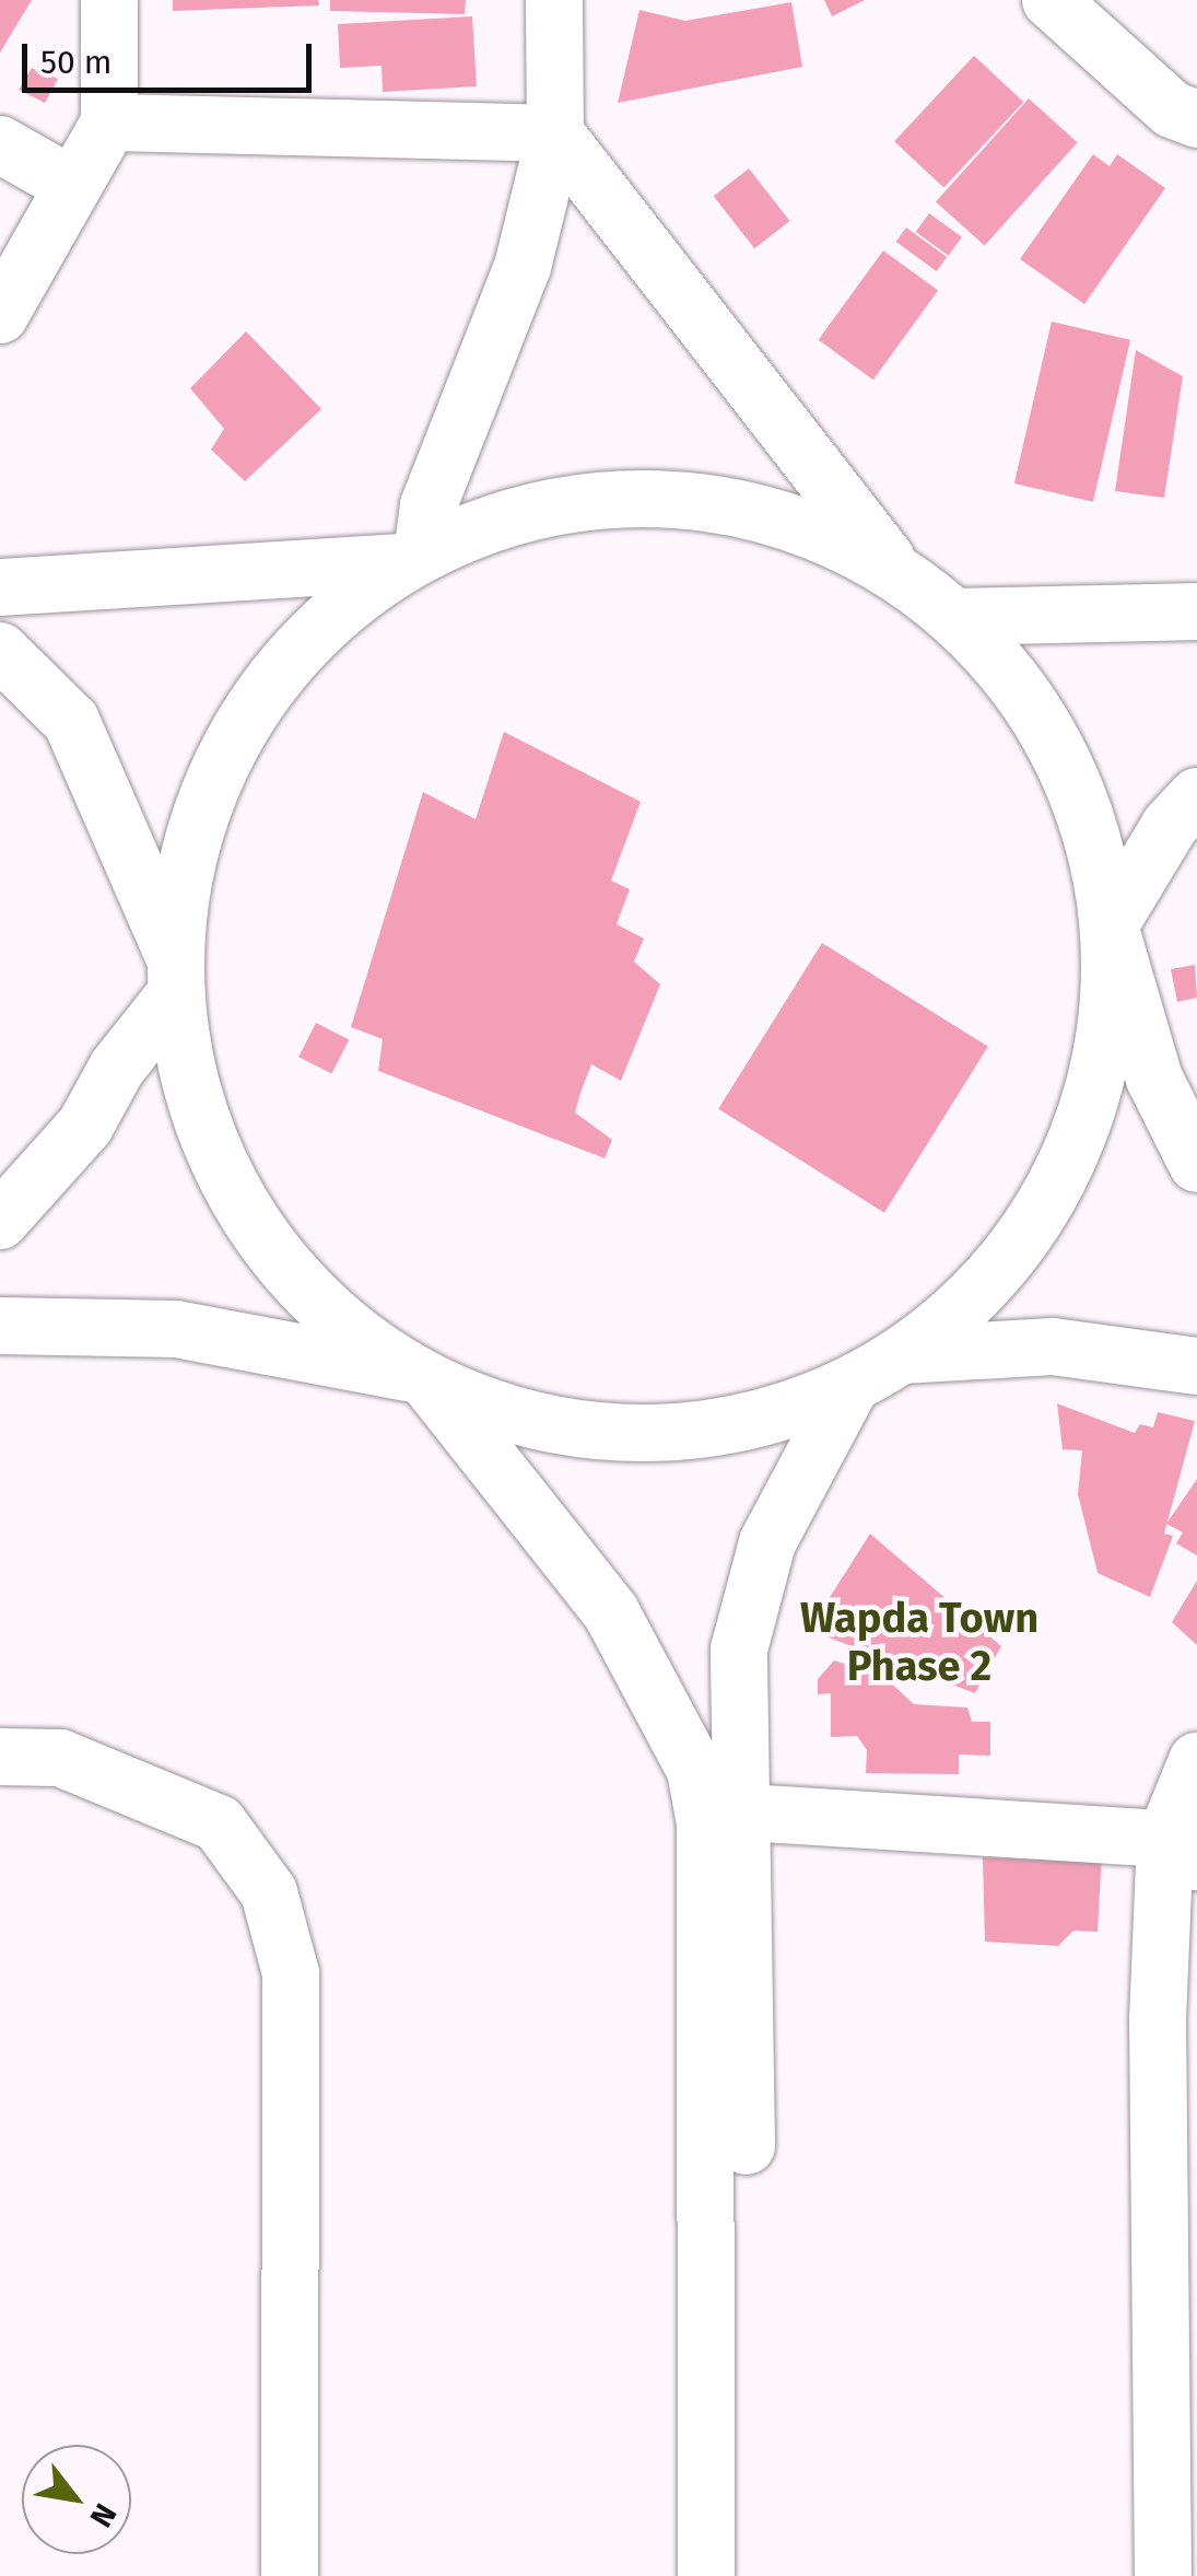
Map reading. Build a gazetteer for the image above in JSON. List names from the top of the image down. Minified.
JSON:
{"districts":["Wapda Town Phase 2"],"scale_bar":"50 m","north":"bottom right"}
